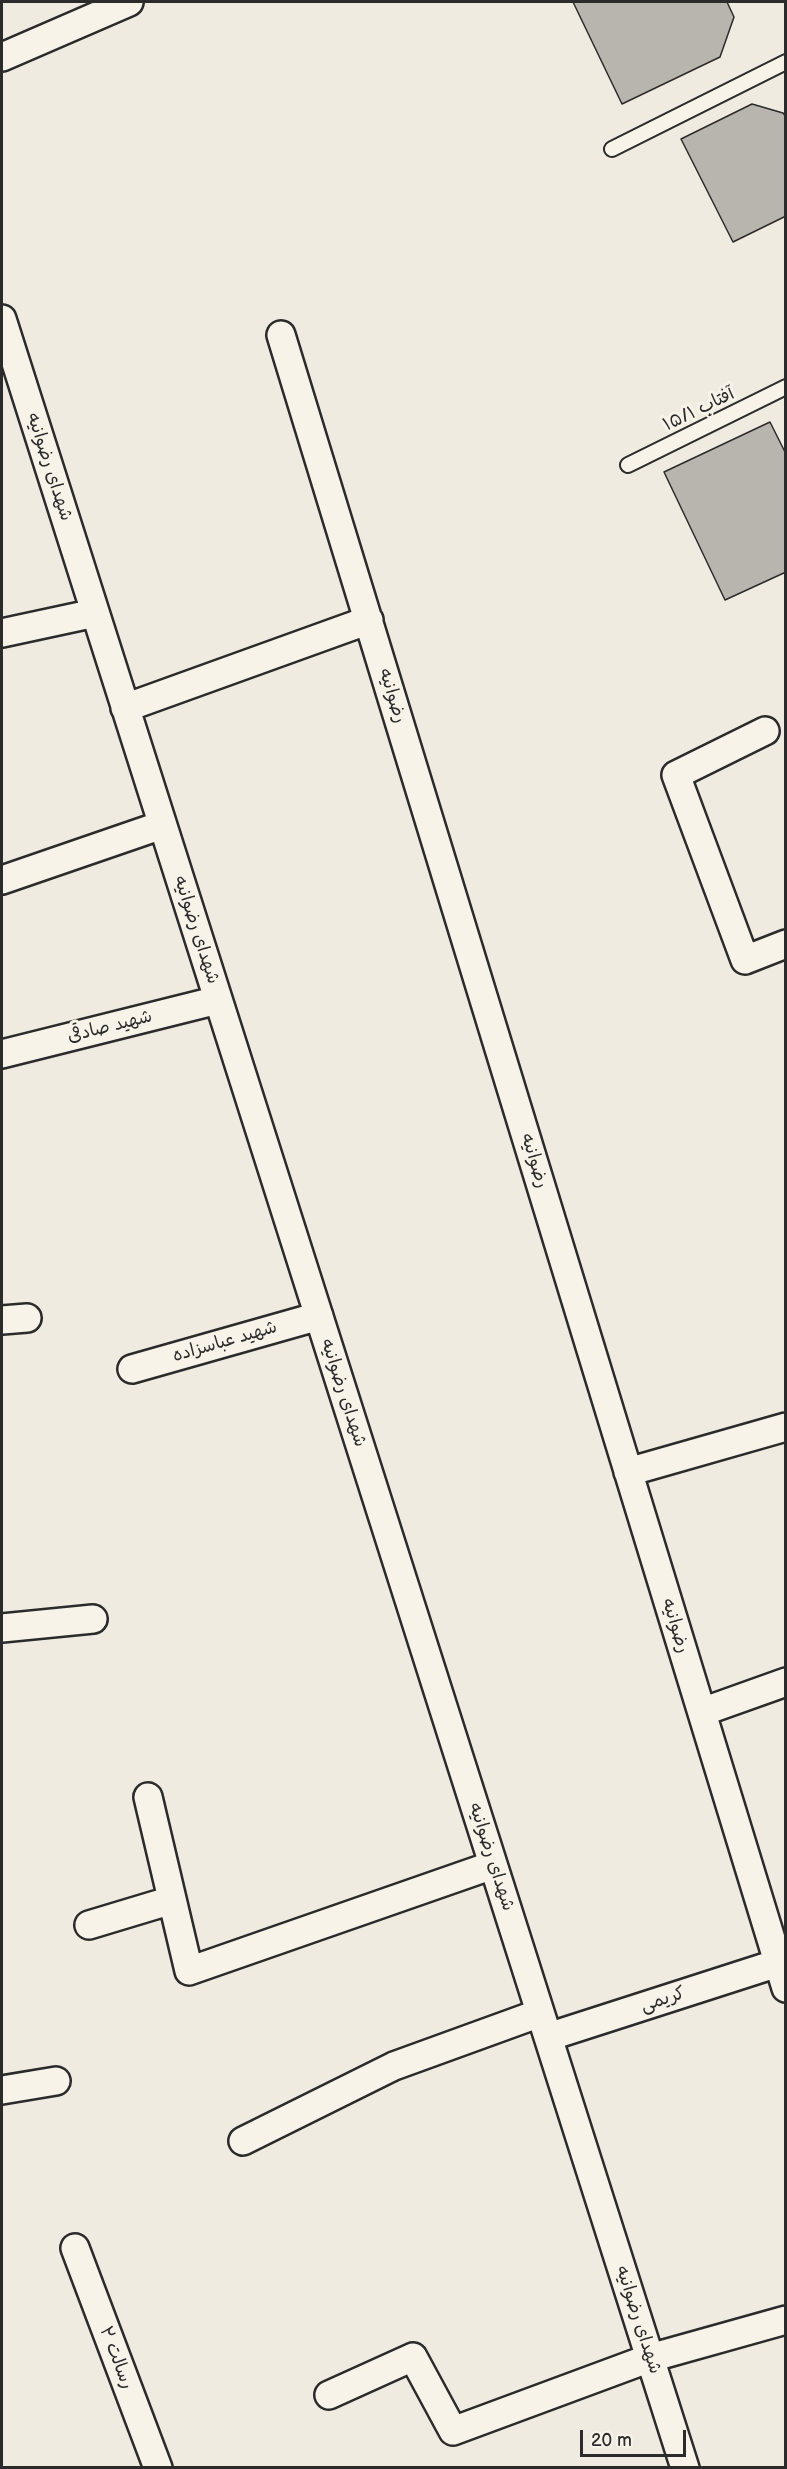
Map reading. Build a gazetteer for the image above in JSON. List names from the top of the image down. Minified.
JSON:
{"streets":{"street":["شهدای رضوانیه","رضوانیه","شهید صادقی","شهید عباسزاده","کریمی","رسالت ۲"],"lane":["آفتاب ۱۵/۱"]},"crossings":[["شهدای رضوانیه","شهید صادقی"],["شهدای رضوانیه","شهید عباسزاده"],["شهدای رضوانیه","کریمی"],["رضوانیه","کریمی"]],"scale_bar":"20 m"}
